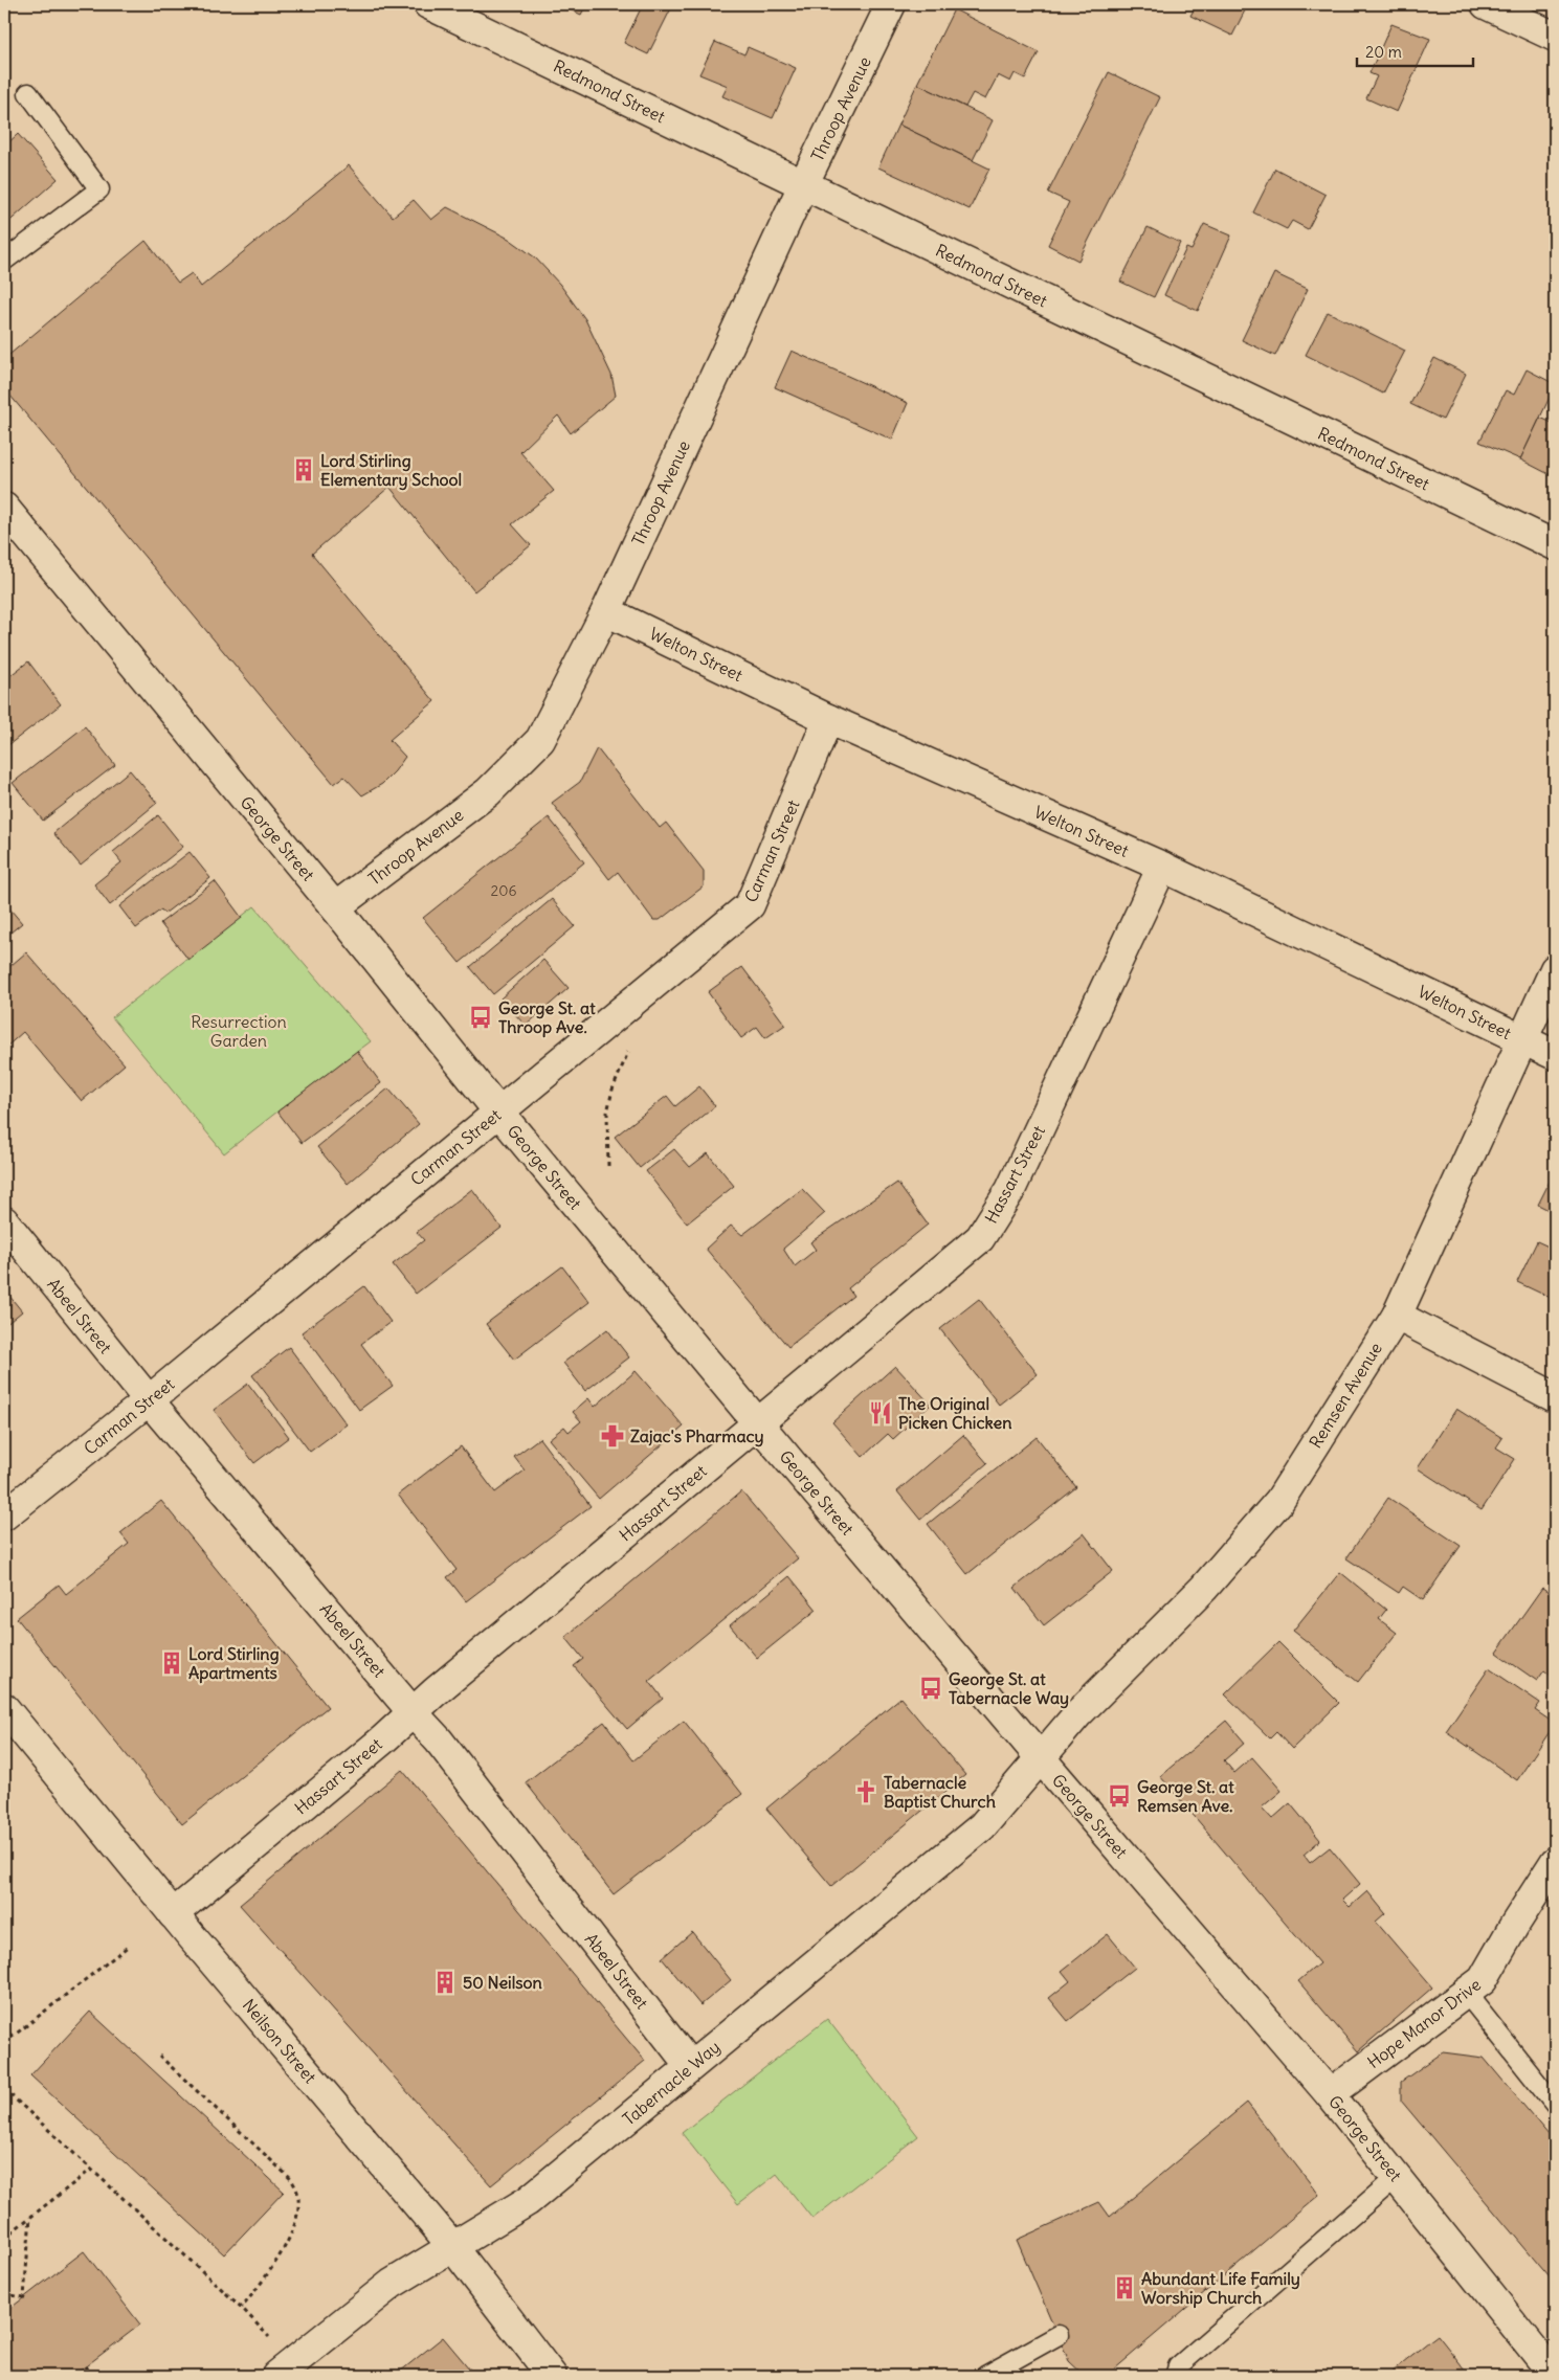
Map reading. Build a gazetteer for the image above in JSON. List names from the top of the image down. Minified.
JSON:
{"streets":{"street":["Redmond Street","Throop Avenue","Welton Street","George Street","Carman Street","Hassart Street","Abeel Street","Remsen Avenue","Hope Manor Drive","Neilson Street","Tabernacle Way"]},"crossings":[["Redmond Street","Throop Avenue"],["Throop Avenue","Welton Street"],["Throop Avenue","George Street"],["Welton Street","Carman Street"],["Welton Street","Hassart Street"],["Welton Street","Remsen Avenue"],["George Street","Carman Street"],["George Street","Hassart Street"],["George Street","Remsen Avenue"],["George Street","Hope Manor Drive"],["George Street","Tabernacle Way"],["Carman Street","Abeel Street"],["Hassart Street","Abeel Street"],["Hassart Street","Neilson Street"],["Abeel Street","Tabernacle Way"],["Remsen Avenue","Tabernacle Way"],["Neilson Street","Tabernacle Way"]],"parks":["Resurrection Garden"],"places":{"building":["Lord Stirling Elementary School","Lord Stirling Apartments","50 Neilson","Abundant Life Family Worship Church"],"bus stop":["George St. at Throop Ave.","George St. at Tabernacle Way","George St. at Remsen Ave."],"restaurant":["The Original Picken Chicken"],"pharmacy":["Zajac's Pharmacy"],"church":["Tabernacle Baptist Church"]},"house_numbers":["206"],"scale_bar":"20 m"}
